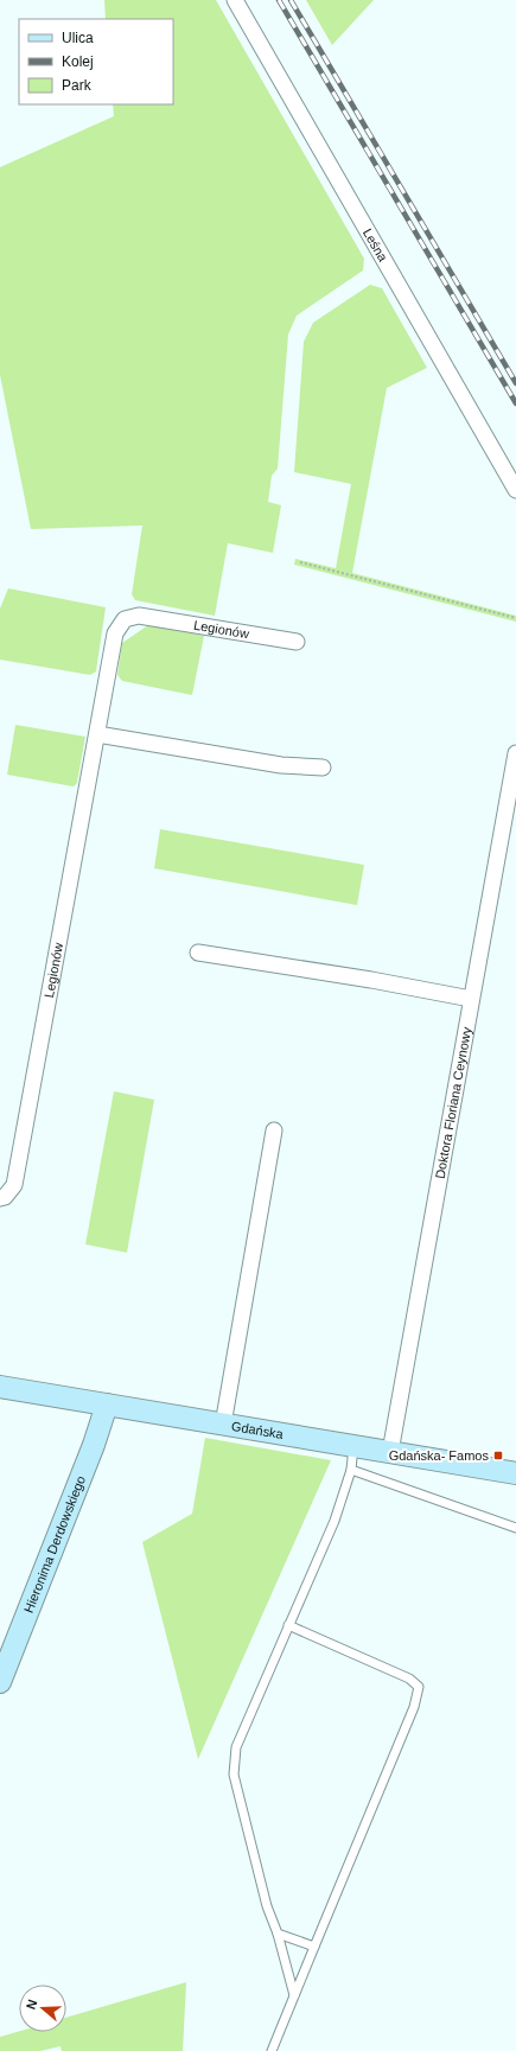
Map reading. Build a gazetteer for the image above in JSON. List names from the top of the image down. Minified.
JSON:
{"streets":{"main road":["Gdańska","Hieronima Derdowskiego"],"street":["Leśna","Legionów","Doktora Floriana Ceynowy"]},"crossings":[["Doktora Floriana Ceynowy","Gdańska"],["Gdańska","Hieronima Derdowskiego"]],"places":{"transit":["Gdańska- Famos"]},"legend":["Ulica","Kolej","Park"],"north":"left"}
